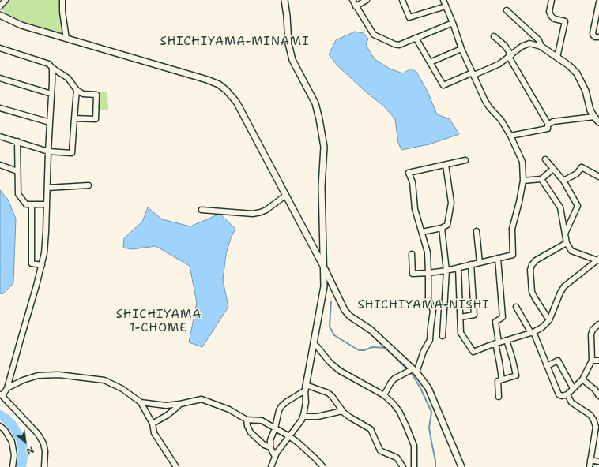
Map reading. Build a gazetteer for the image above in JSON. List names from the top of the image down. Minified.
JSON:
{"districts":["SHICHIYAMA-MINAMI","SHICHIYAMA-NISHI","SHICHIYAMA 1-CHOME"],"north":"bottom right"}
